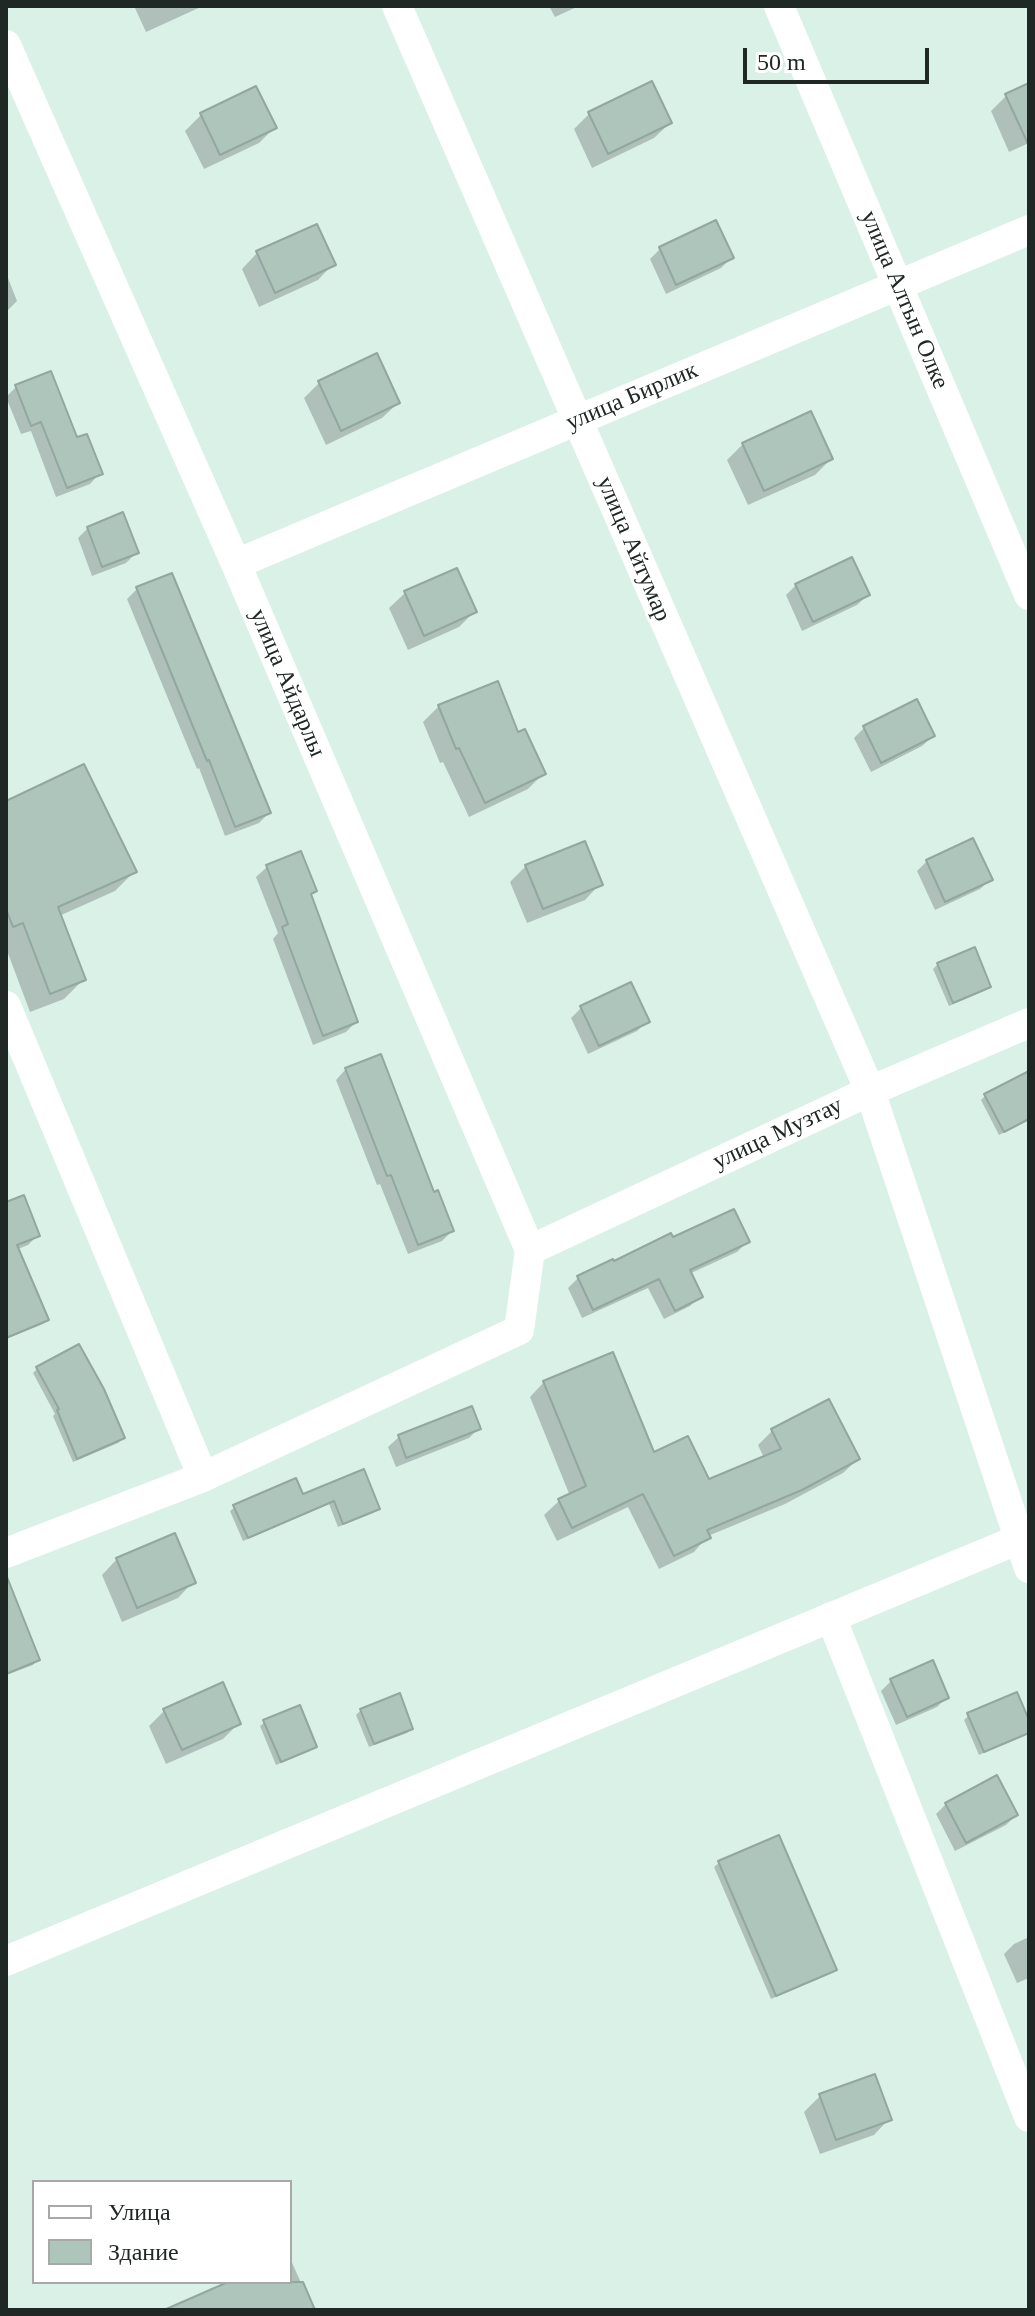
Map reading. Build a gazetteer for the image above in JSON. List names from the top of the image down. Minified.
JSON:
{"streets":{"street":["улица Алтын Олке","улица Бирлик","улица Айтумар","улица Айдарлы","улица Музтау"]},"crossings":[["улица Алтын Олке","улица Бирлик"],["улица Бирлик","улица Айтумар"],["улица Бирлик","улица Айдарлы"],["улица Айтумар","улица Музтау"],["улица Айдарлы","улица Музтау"]],"legend":["Улица","Здание"],"scale_bar":"50 m"}
